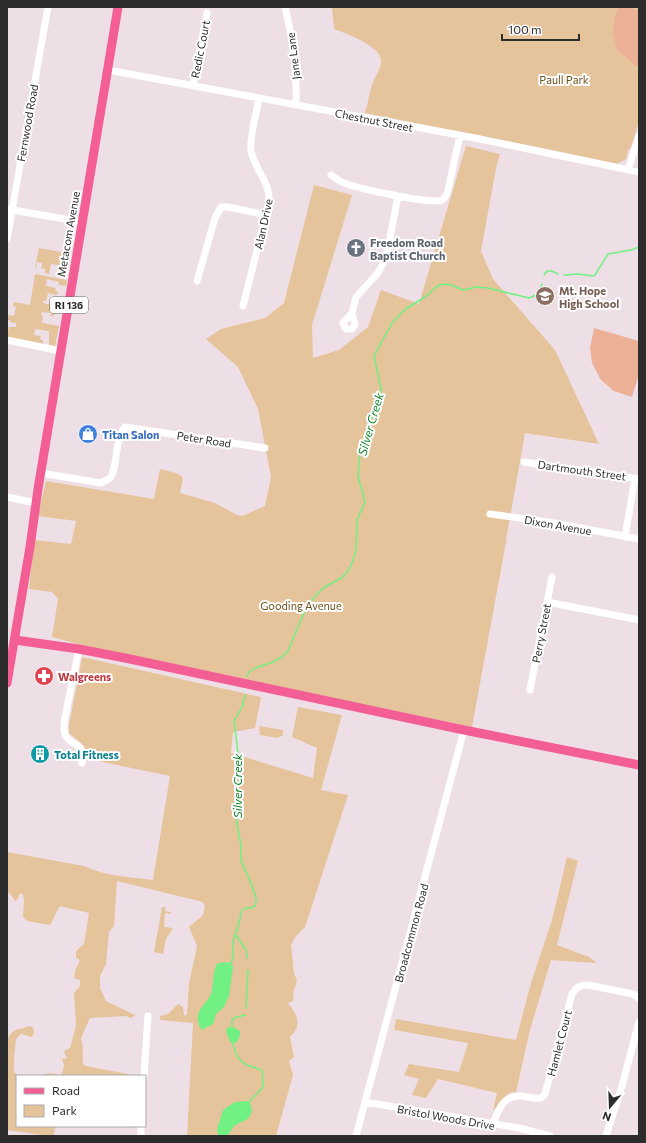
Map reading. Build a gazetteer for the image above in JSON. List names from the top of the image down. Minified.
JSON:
{"streets":{"main road":["Metacom Avenue","RI 136"],"street":["Redic Court","Jane Lane","Chestnut Street","Fernwood Road","Alan Drive","Peter Road","Dartmouth Street","Dixon Avenue","Perry Street","Broadcommon Road","Hamlet Court","Bristol Woods Drive"]},"crossings":[["Redic Court","Chestnut Street"],["Jane Lane","Chestnut Street"],["Chestnut Street","Alan Drive"],["Chestnut Street","Metacom Avenue"],["Metacom Avenue","Peter Road"],["Broadcommon Road","Bristol Woods Drive"],["Hamlet Court","Bristol Woods Drive"]],"water":["Silver Creek"],"parks":["Paull Park","Gooding Avenue"],"places":{"church":["Freedom Road Baptist Church"],"school or university":["Mt. Hope High School"],"shop":["Titan Salon"],"pharmacy":["Walgreens"],"building":["Total Fitness"]},"legend":["Road","Park"],"scale_bar":"100 m","north":"bottom"}
